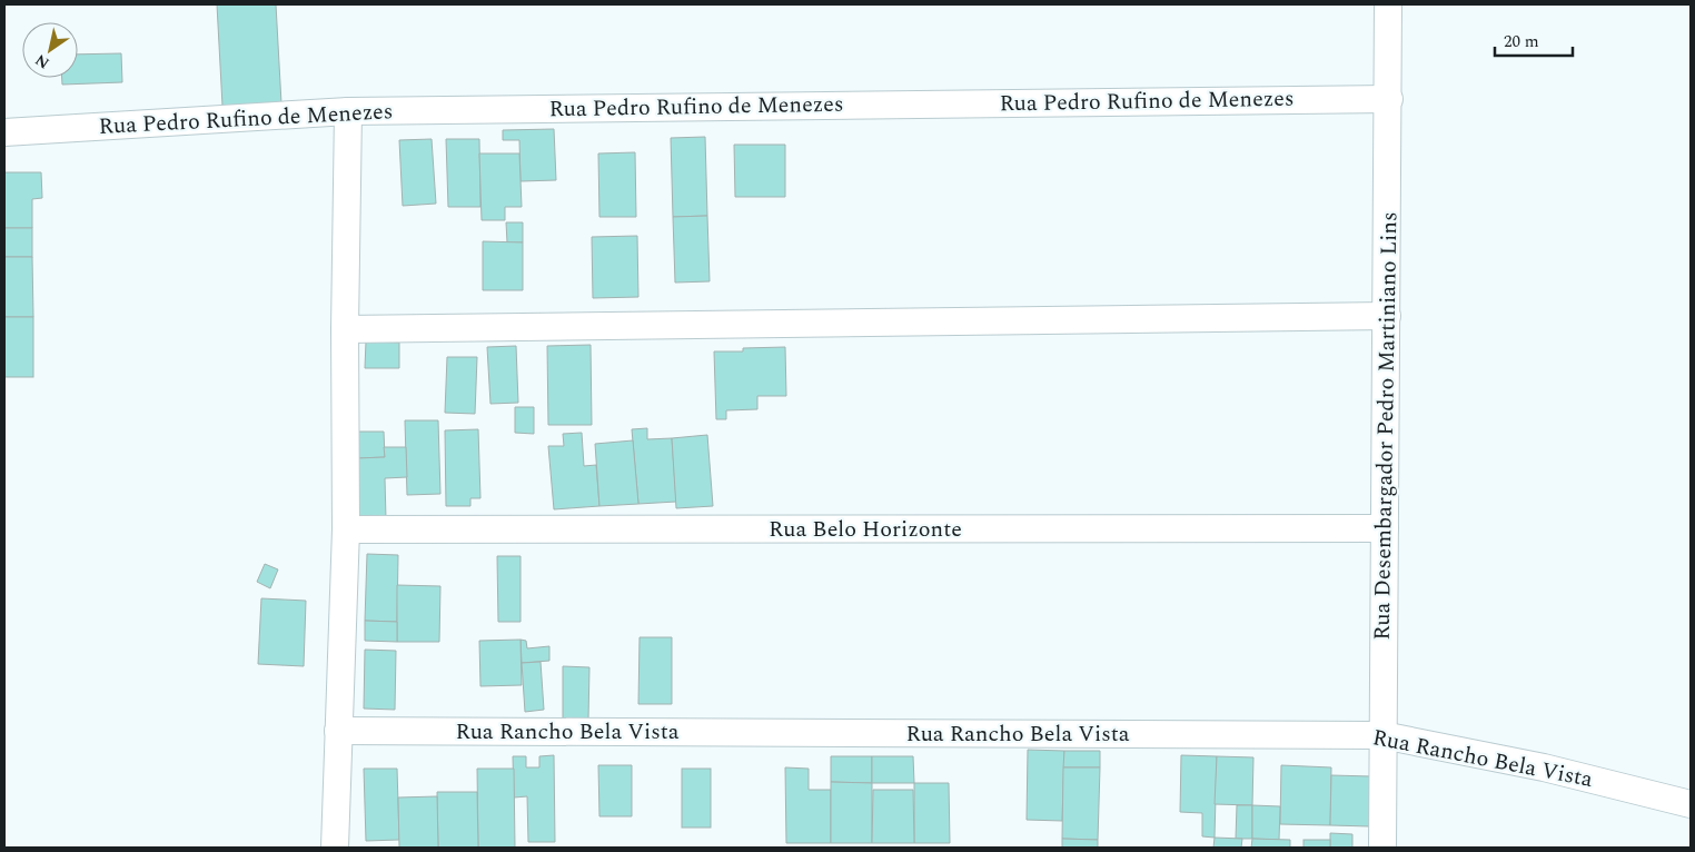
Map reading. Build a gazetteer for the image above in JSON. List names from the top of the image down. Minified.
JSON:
{"streets":{"street":["Rua Pedro Rufino de Menezes","Rua Desembargador Pedro Martiniano Lins","Rua Belo Horizonte","Rua Rancho Bela Vista"]},"crossings":[["Rua Pedro Rufino de Menezes","Rua Desembargador Pedro Martiniano Lins"],["Rua Desembargador Pedro Martiniano Lins","Rua Belo Horizonte"],["Rua Desembargador Pedro Martiniano Lins","Rua Rancho Bela Vista"]],"scale_bar":"20 m","north":"bottom left"}
